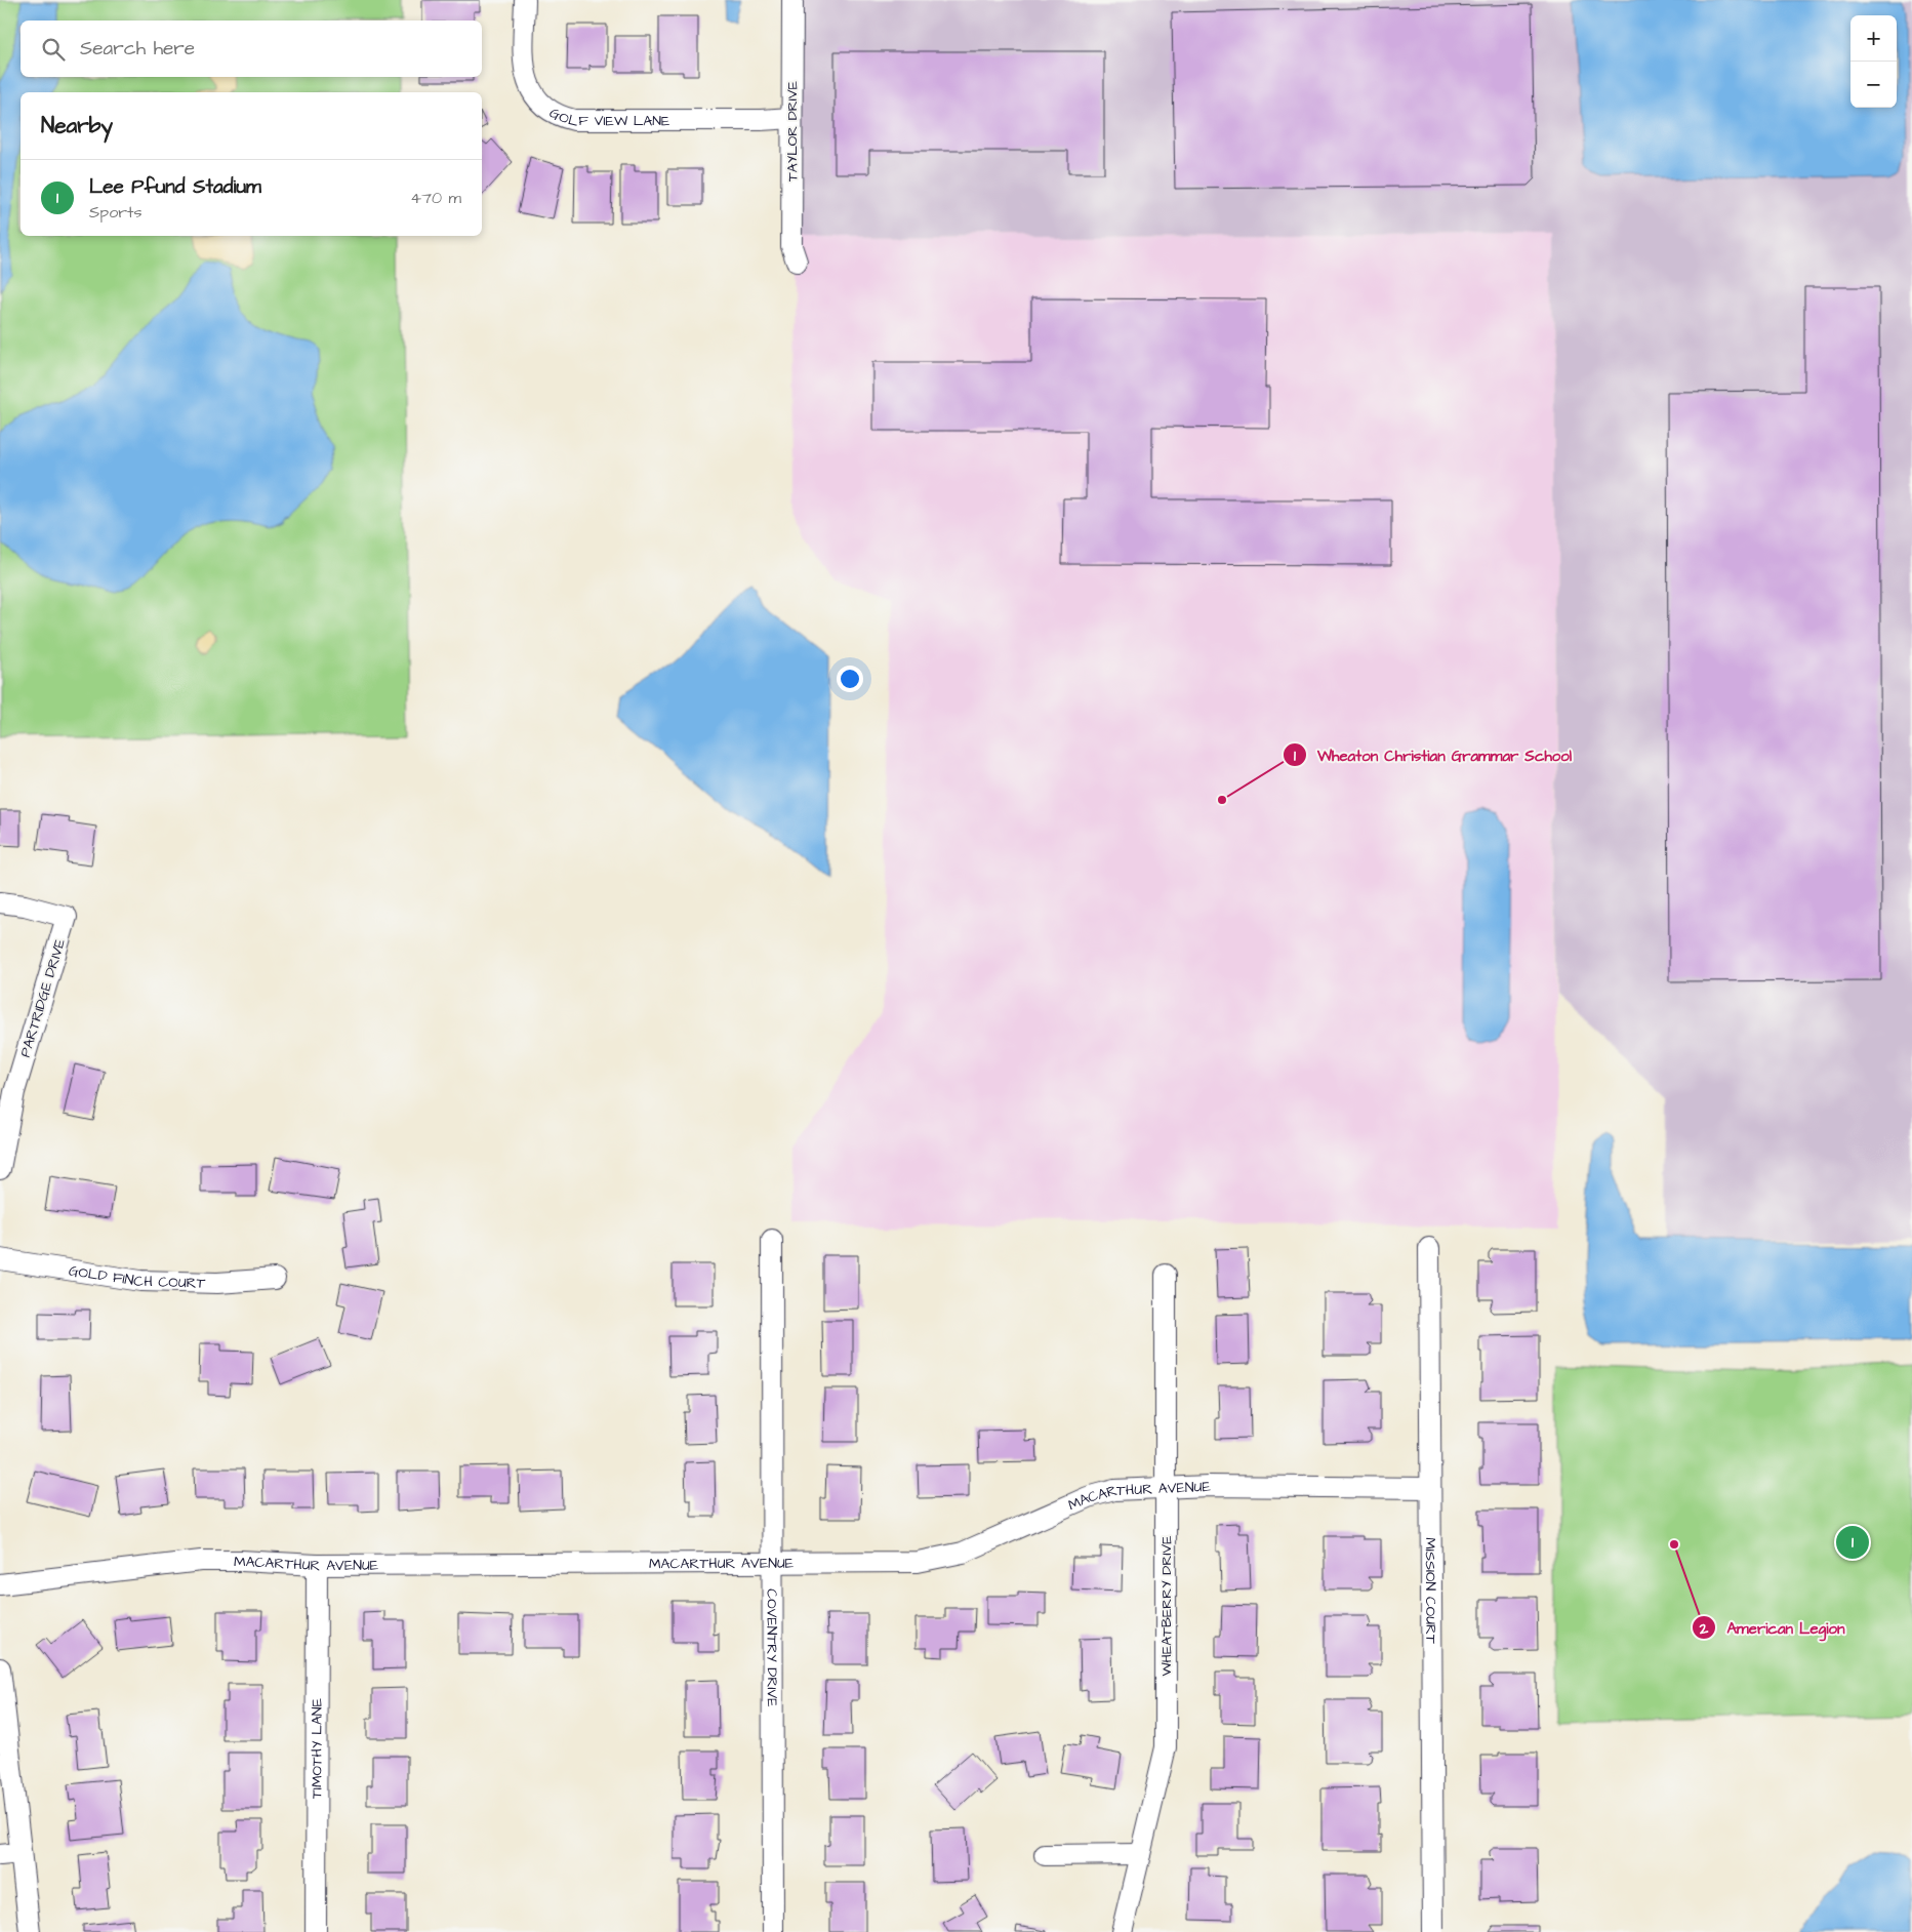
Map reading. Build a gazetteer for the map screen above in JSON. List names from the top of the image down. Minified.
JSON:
{"streets":{"street":["GOLF VIEW LANE","TAYLOR DRIVE","PARTRIDGE DRIVE","GOLD FINCH COURT","MACARTHUR AVENUE","MISSION COURT","WHEATBERRY DRIVE","COVENTRY DRIVE","TIMOTHY LANE"]},"crossings":[["GOLF VIEW LANE","TAYLOR DRIVE"],["MACARTHUR AVENUE","MISSION COURT"],["MACARTHUR AVENUE","WHEATBERRY DRIVE"],["MACARTHUR AVENUE","COVENTRY DRIVE"],["MACARTHUR AVENUE","TIMOTHY LANE"]],"places":["Wheaton Christian Grammar School","American Legion"],"page":{"map_buttons":["+","−"],"search":"Search here","heading":"Nearby","list":[{"mark":"1","name":"Lee Pfund Stadium","note":"Sports","value":"470 m"}],"pins":"1"}}
